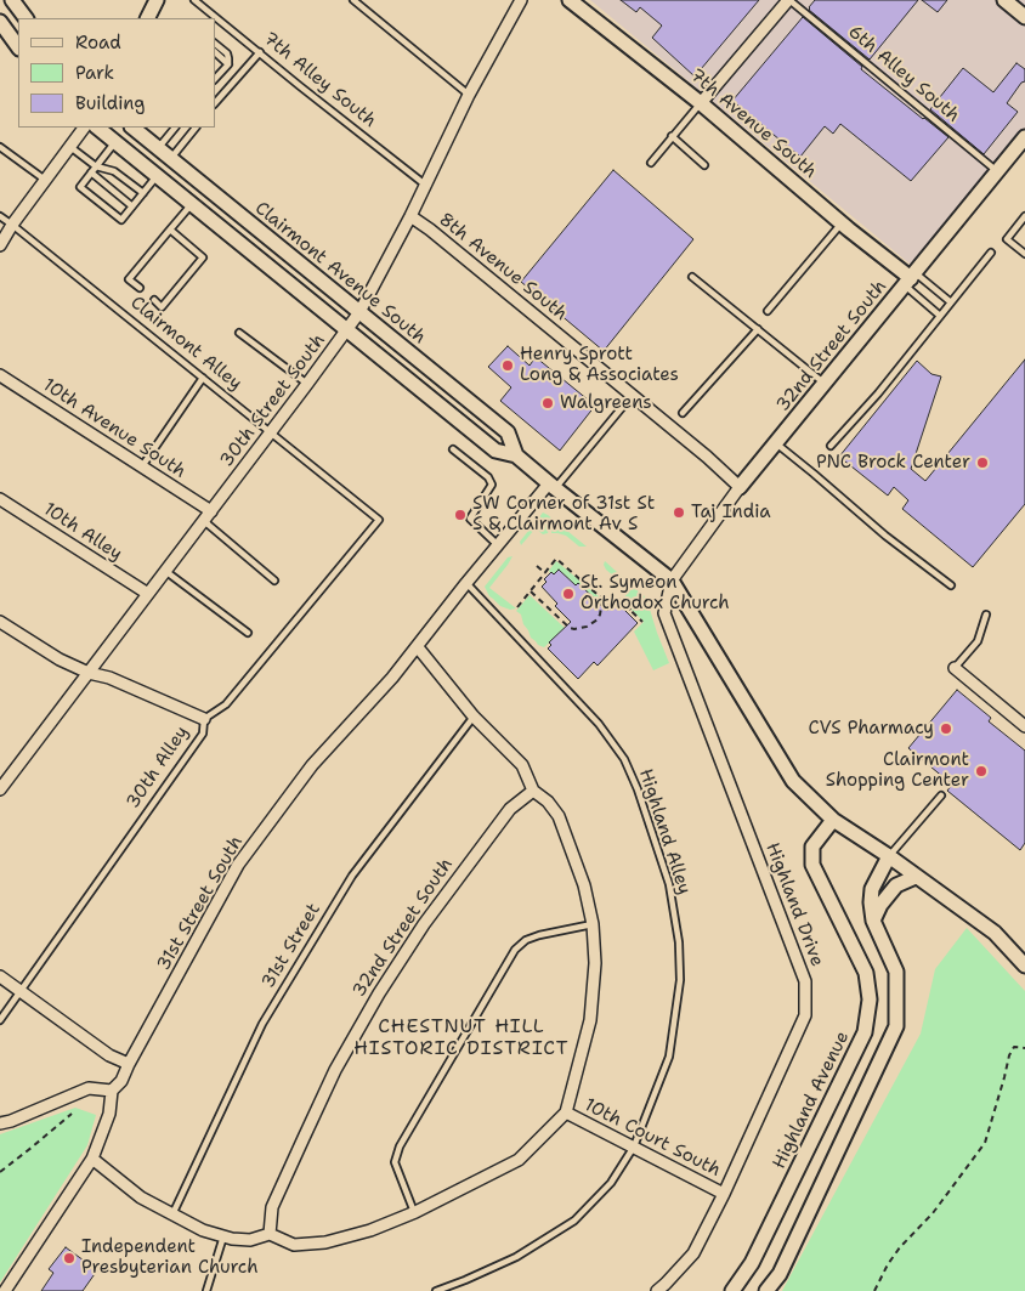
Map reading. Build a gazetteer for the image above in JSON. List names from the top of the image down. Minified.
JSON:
{"streets":{"street":["7th Avenue South","8th Avenue South","Clairmont Avenue South","32nd Street South","30th Street South","10th Avenue South","10th Alley","31st Street South","Highland Drive","Highland Avenue","10th Court South"],"lane":["6th Alley South","7th Alley South","Clairmont Alley","30th Alley","Highland Alley","31st Street"]},"crossings":[["6th Alley South","32nd Street South"],["7th Alley South","30th Street South"],["7th Avenue South","32nd Street South"],["8th Avenue South","32nd Street South"],["8th Avenue South","30th Street South"],["Clairmont Avenue South","32nd Street South"],["Clairmont Avenue South","30th Street South"],["Clairmont Avenue South","31st Street South"],["Clairmont Avenue South","Highland Drive"],["Clairmont Avenue South","Highland Avenue"],["Clairmont Alley","30th Street South"],["Clairmont Alley","30th Alley"],["32nd Street South","Highland Drive"],["30th Street South","10th Avenue South"],["30th Street South","10th Alley"],["Highland Alley","31st Street South"],["Highland Alley","10th Court South"],["Highland Drive","10th Court South"]],"districts":["CHESTNUT HILL HISTORIC DISTRICT"],"places":["Henry Sprott Long & Associates","Walgreens","PNC Brock Center","Taj India","SW Corner of 31st St S & Clairmont Av S","St. Symeon Orthodox Church","CVS Pharmacy","Clairmont Shopping Center","Independent Presbyterian Church"],"legend":["Road","Park","Building"]}
